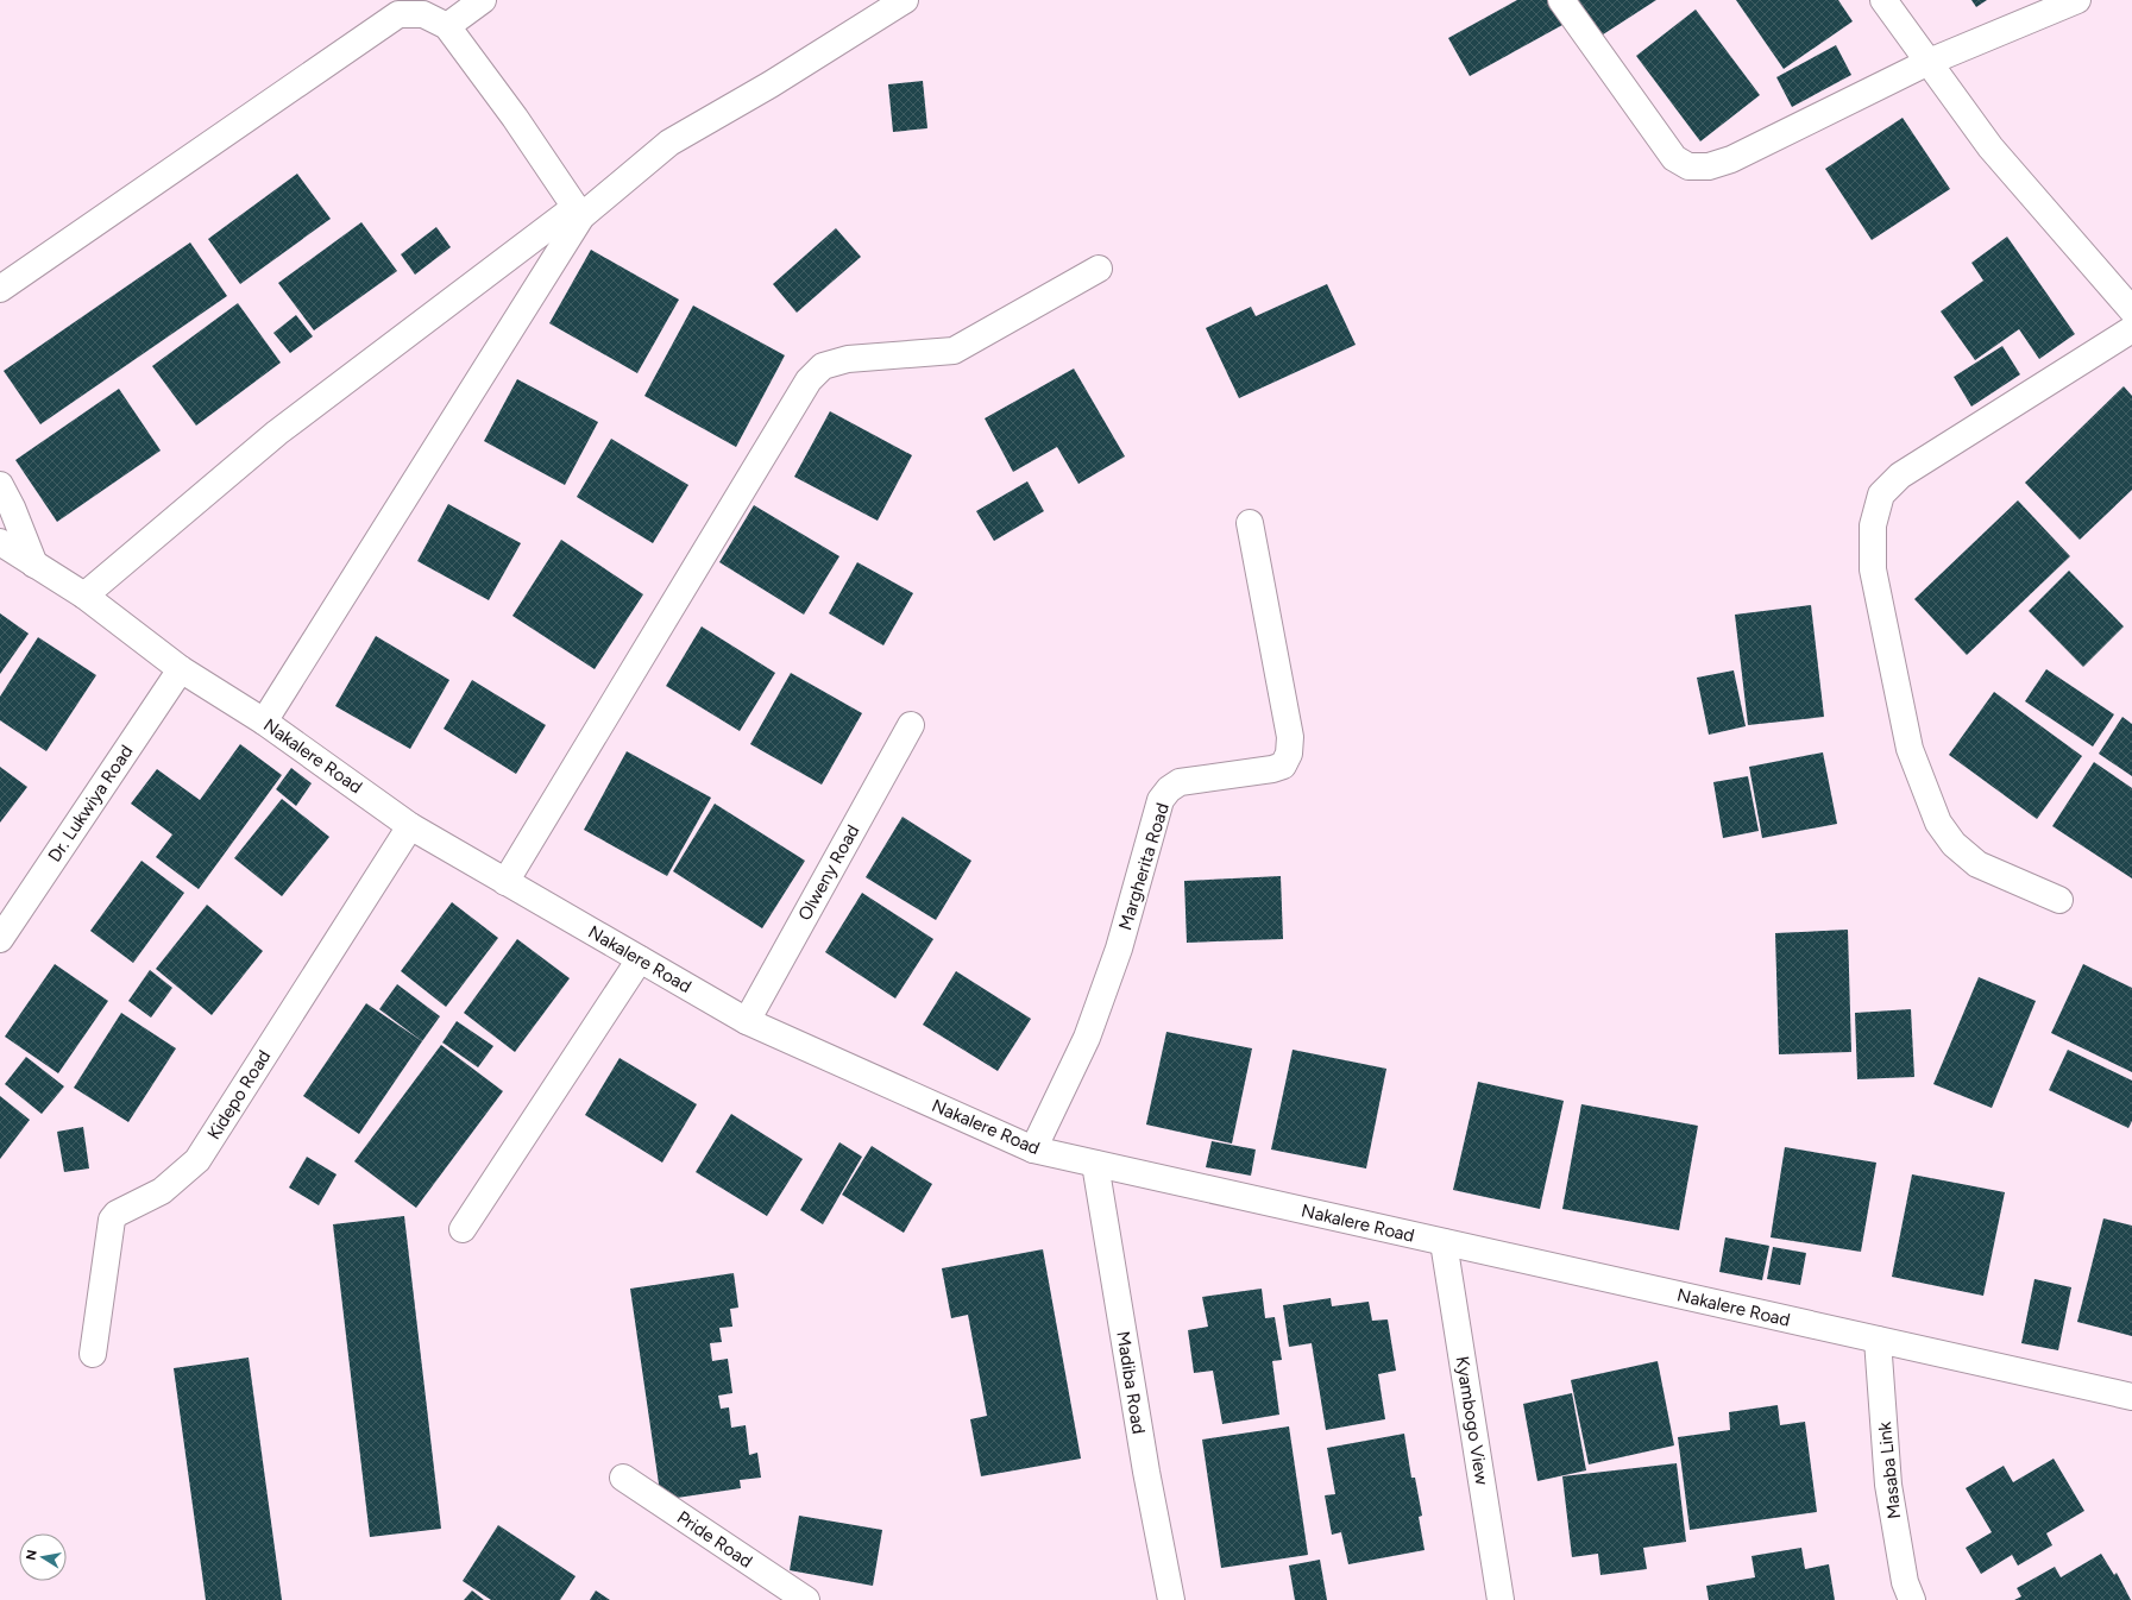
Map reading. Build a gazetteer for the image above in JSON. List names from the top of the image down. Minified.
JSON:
{"streets":{"street":["Nakalere Road","Dr. Lukwiya Road","Margherita Road","Olweny Road","Kidepo Road","Madiba Road","Kyambogo View","Masaba Link","Pride Road"]},"crossings":[["Nakalere Road","Dr. Lukwiya Road"],["Nakalere Road","Margherita Road"],["Nakalere Road","Olweny Road"],["Nakalere Road","Kidepo Road"],["Nakalere Road","Madiba Road"],["Nakalere Road","Kyambogo View"],["Nakalere Road","Masaba Link"]],"north":"left"}
